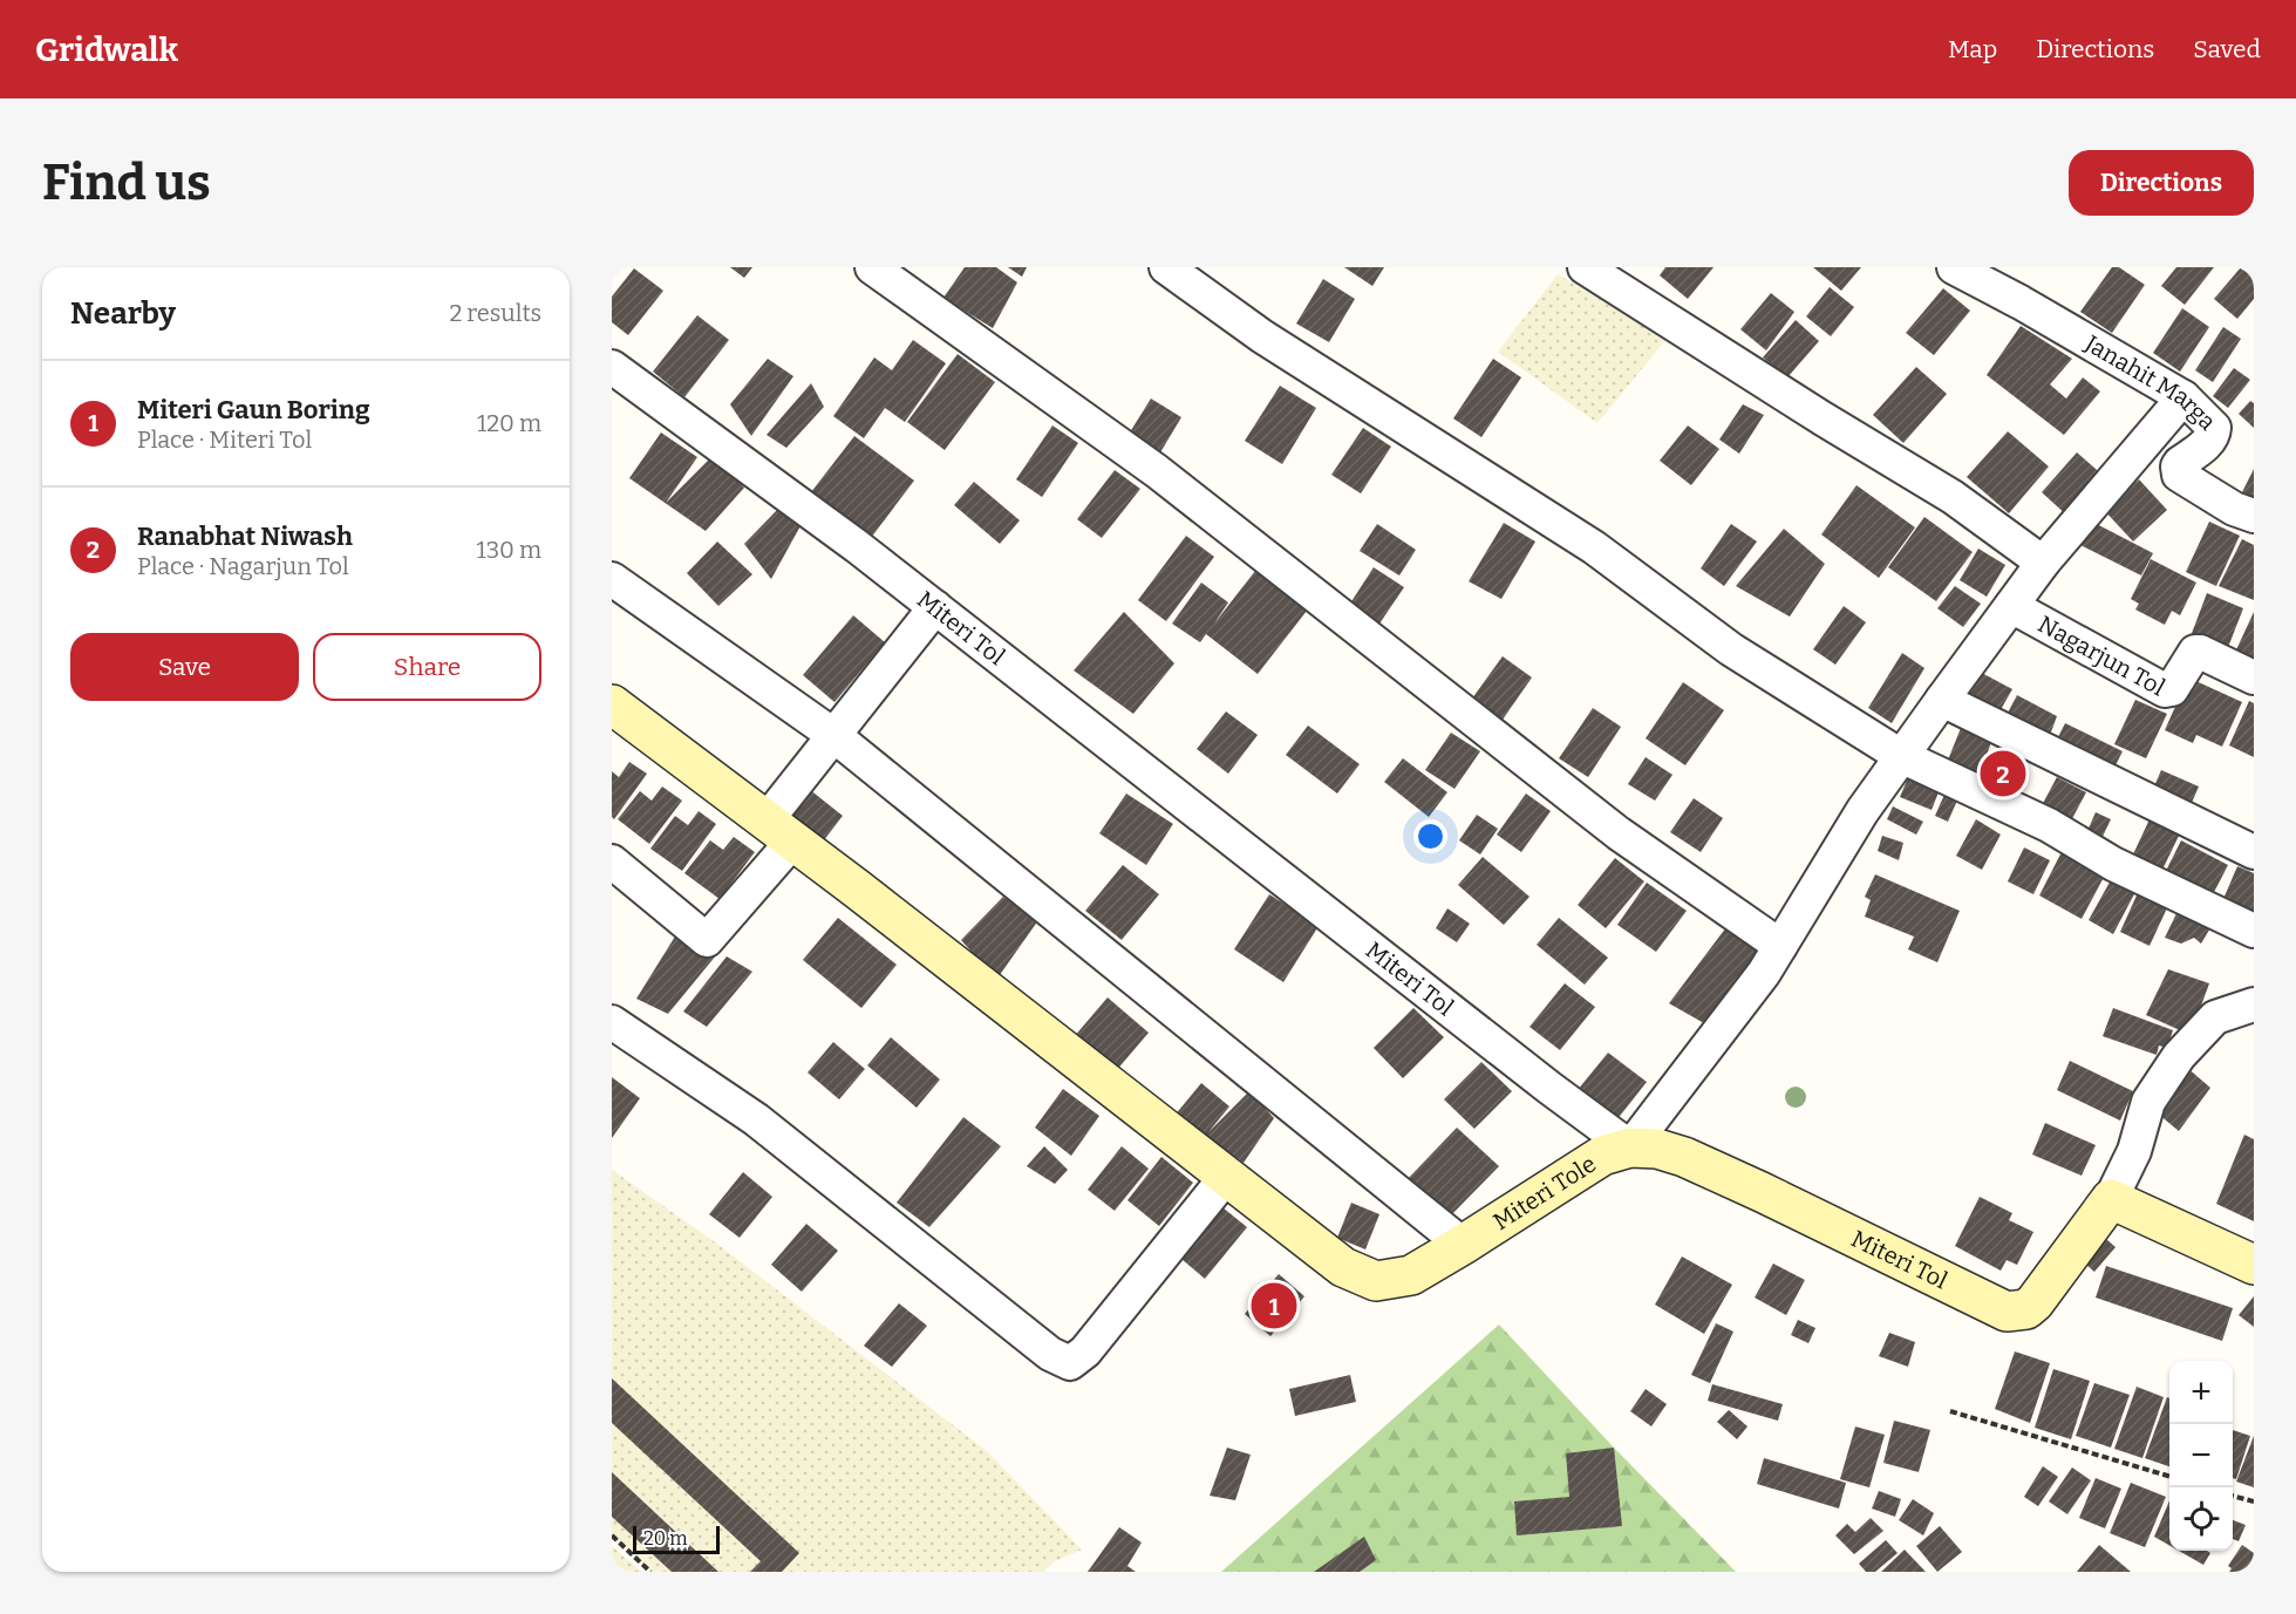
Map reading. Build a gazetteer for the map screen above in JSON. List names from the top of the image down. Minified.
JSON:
{"streets":{"main road":["Miteri Tol","Miteri Tole"],"street":["Janahit Marga","Nagarjun Tol"]},"crossings":[["Miteri Tol","Miteri Tole"]],"scale_bar":"20 m","page":{"header":"Gridwalk","nav":["Map","Directions","Saved"],"buttons":["Directions",["Save","Share"]],"title":"Find us","heading":["Nearby","2 results"],"list":[{"mark":"1","name":"Miteri Gaun Boring","note":"Place · Miteri Tol","value":"120 m"},{"mark":"2","name":"Ranabhat Niwash","note":"Place · Nagarjun Tol","value":"130 m"}],"pins":["2","1"],"map_buttons":["+","−"],"scale":"20 m"}}
